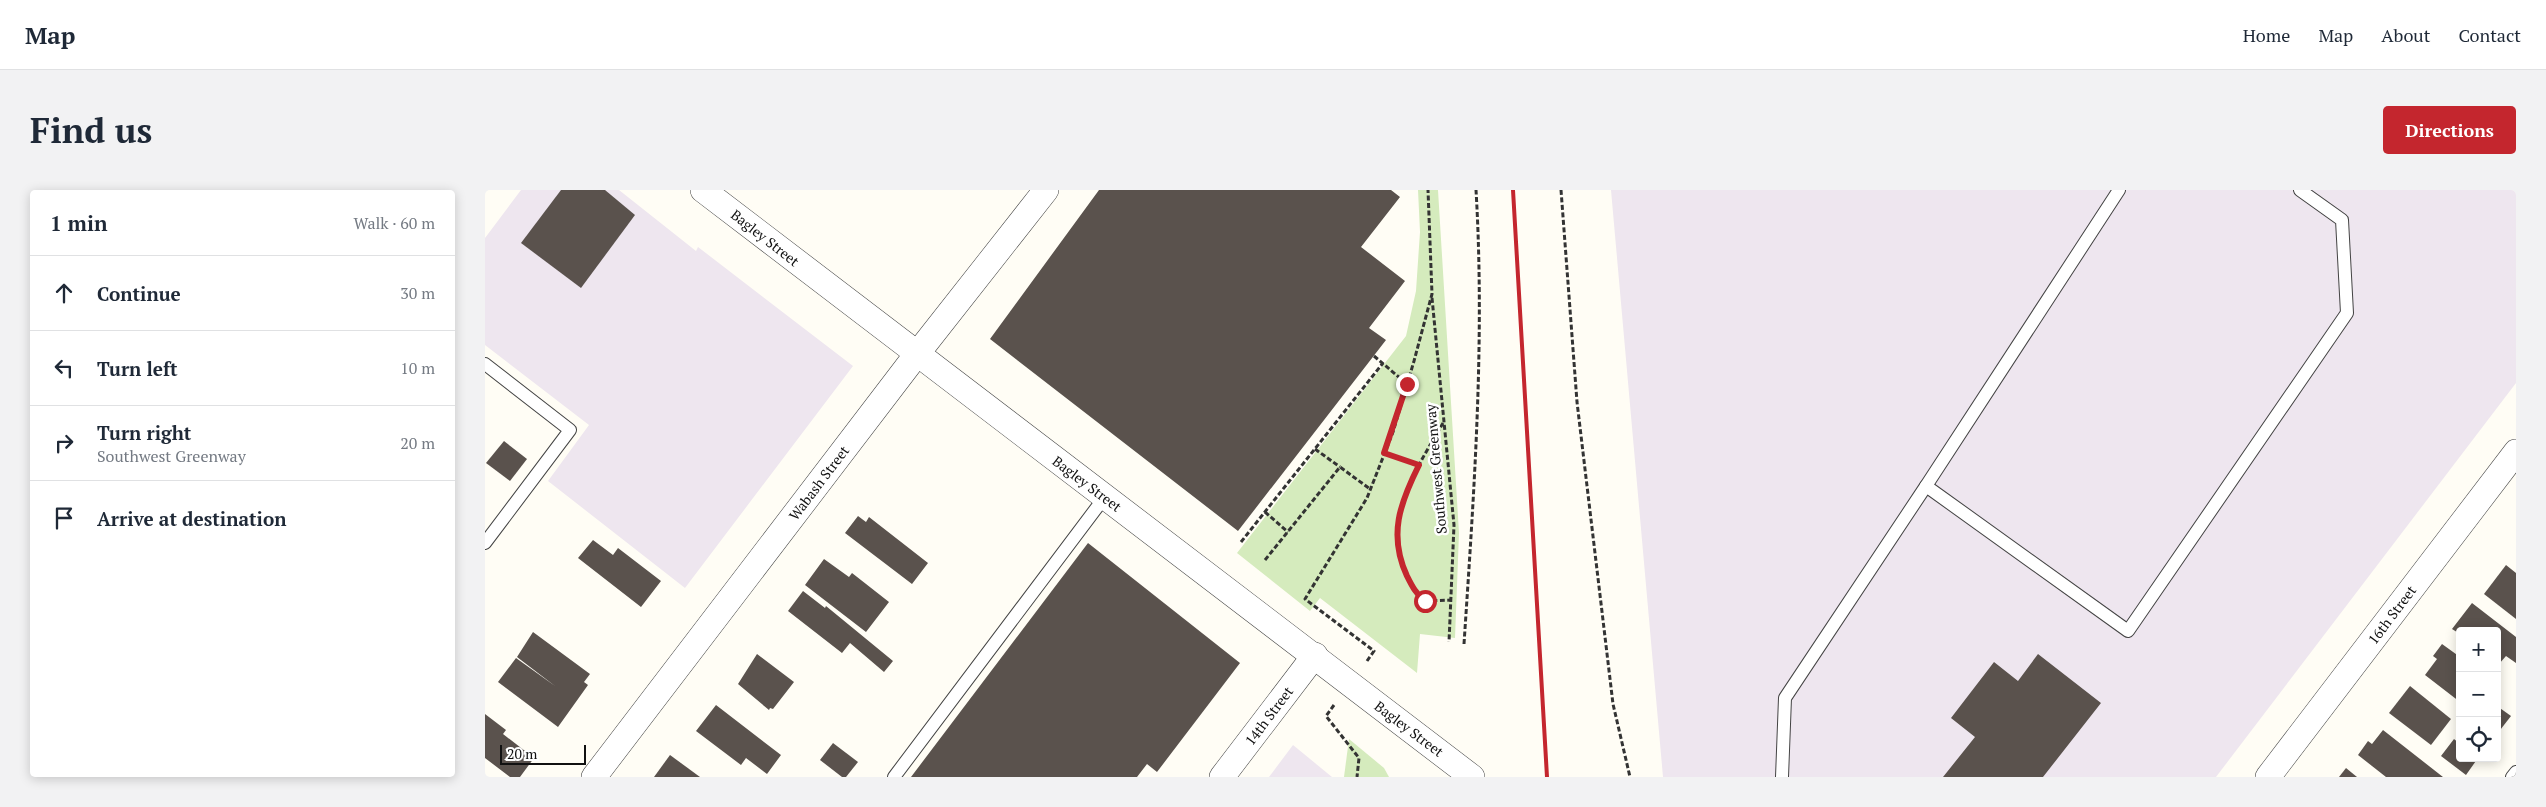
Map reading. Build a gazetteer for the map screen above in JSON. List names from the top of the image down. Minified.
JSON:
{"streets":{"street":["Bagley Street","Wabash Street","16th Street","14th Street"],"path":["Southwest Greenway"]},"crossings":[["Bagley Street","Wabash Street"],["Bagley Street","14th Street"]],"scale_bar":"20 m","page":{"header":"Map","nav":["Home","Map","About","Contact"],"buttons":"Directions","title":"Find us","heading":["1 min","Walk · 60 m"],"list":[["Continue","30 m"],["Turn left","10 m"],["Turn right","Southwest Greenway","20 m"],"Arrive at destination"],"map_buttons":["+","−"],"scale":"20 m"}}
